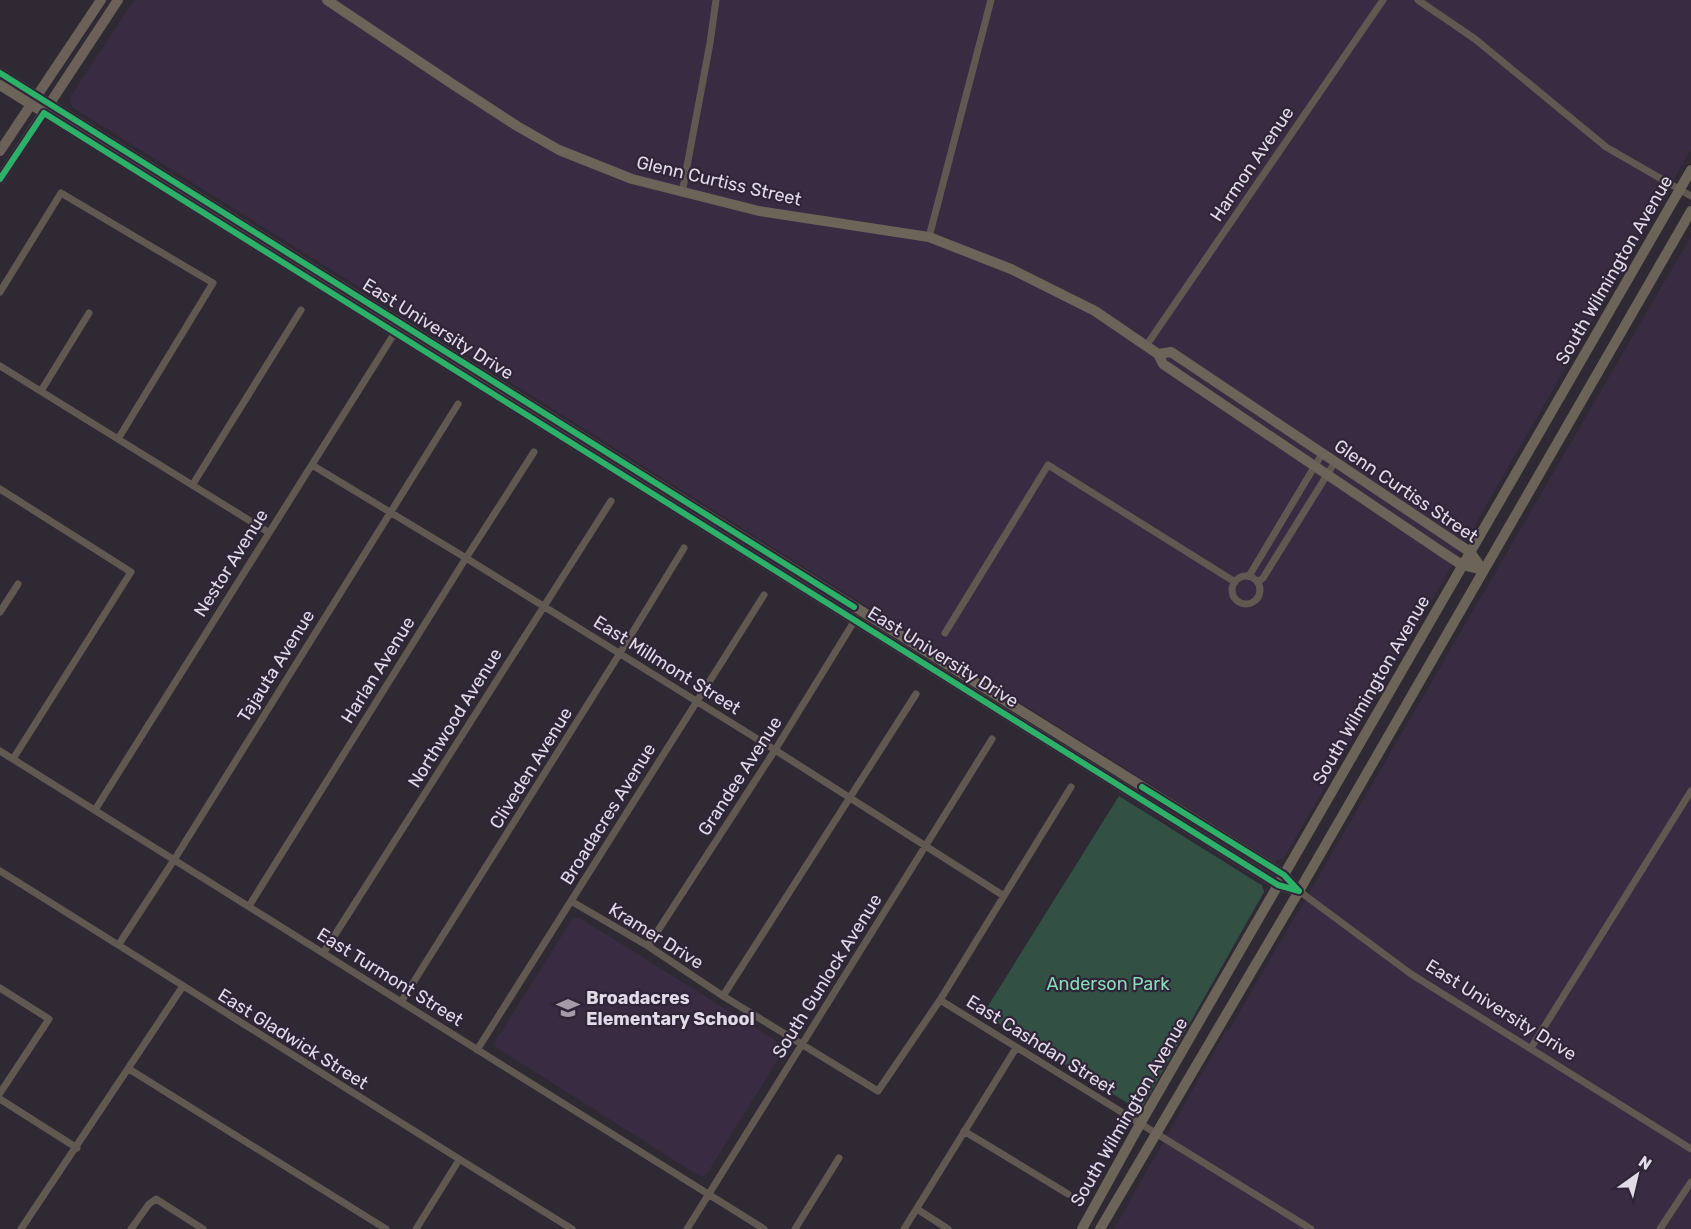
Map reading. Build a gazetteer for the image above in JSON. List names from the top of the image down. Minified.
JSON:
{"streets":{"street":["Harmon Avenue","Glenn Curtiss Street","South Wilmington Avenue","East University Drive","Nestor Avenue","East Millmont Street","Tajauta Avenue","Harlan Avenue","Northwood Avenue","Cliveden Avenue","Grandee Avenue","Broadacres Avenue","Kramer Drive","South Gunlock Avenue","East Turmont Street","East Gladwick Street","East Cashdan Street"]},"crossings":[["Harmon Avenue","Glenn Curtiss Street"],["Glenn Curtiss Street","South Wilmington Avenue"],["South Wilmington Avenue","East University Drive"],["South Wilmington Avenue","East Cashdan Street"],["East University Drive","Nestor Avenue"],["East University Drive","Grandee Avenue"],["Nestor Avenue","East Millmont Street"],["Nestor Avenue","East Turmont Street"],["East Millmont Street","Tajauta Avenue"],["East Millmont Street","Harlan Avenue"],["East Millmont Street","Northwood Avenue"],["East Millmont Street","Cliveden Avenue"],["East Millmont Street","Grandee Avenue"],["East Millmont Street","Broadacres Avenue"],["East Millmont Street","South Gunlock Avenue"],["Tajauta Avenue","East Turmont Street"],["Tajauta Avenue","East Gladwick Street"],["Harlan Avenue","East Turmont Street"],["Northwood Avenue","East Turmont Street"],["Cliveden Avenue","East Turmont Street"],["Grandee Avenue","Kramer Drive"],["Broadacres Avenue","Kramer Drive"],["Broadacres Avenue","East Turmont Street"],["Kramer Drive","South Gunlock Avenue"],["Kramer Drive","East Cashdan Street"],["South Gunlock Avenue","East Turmont Street"]],"parks":["Anderson Park"],"places":{"school or university":["Broadacres Elementary School"]},"north":"top right"}
